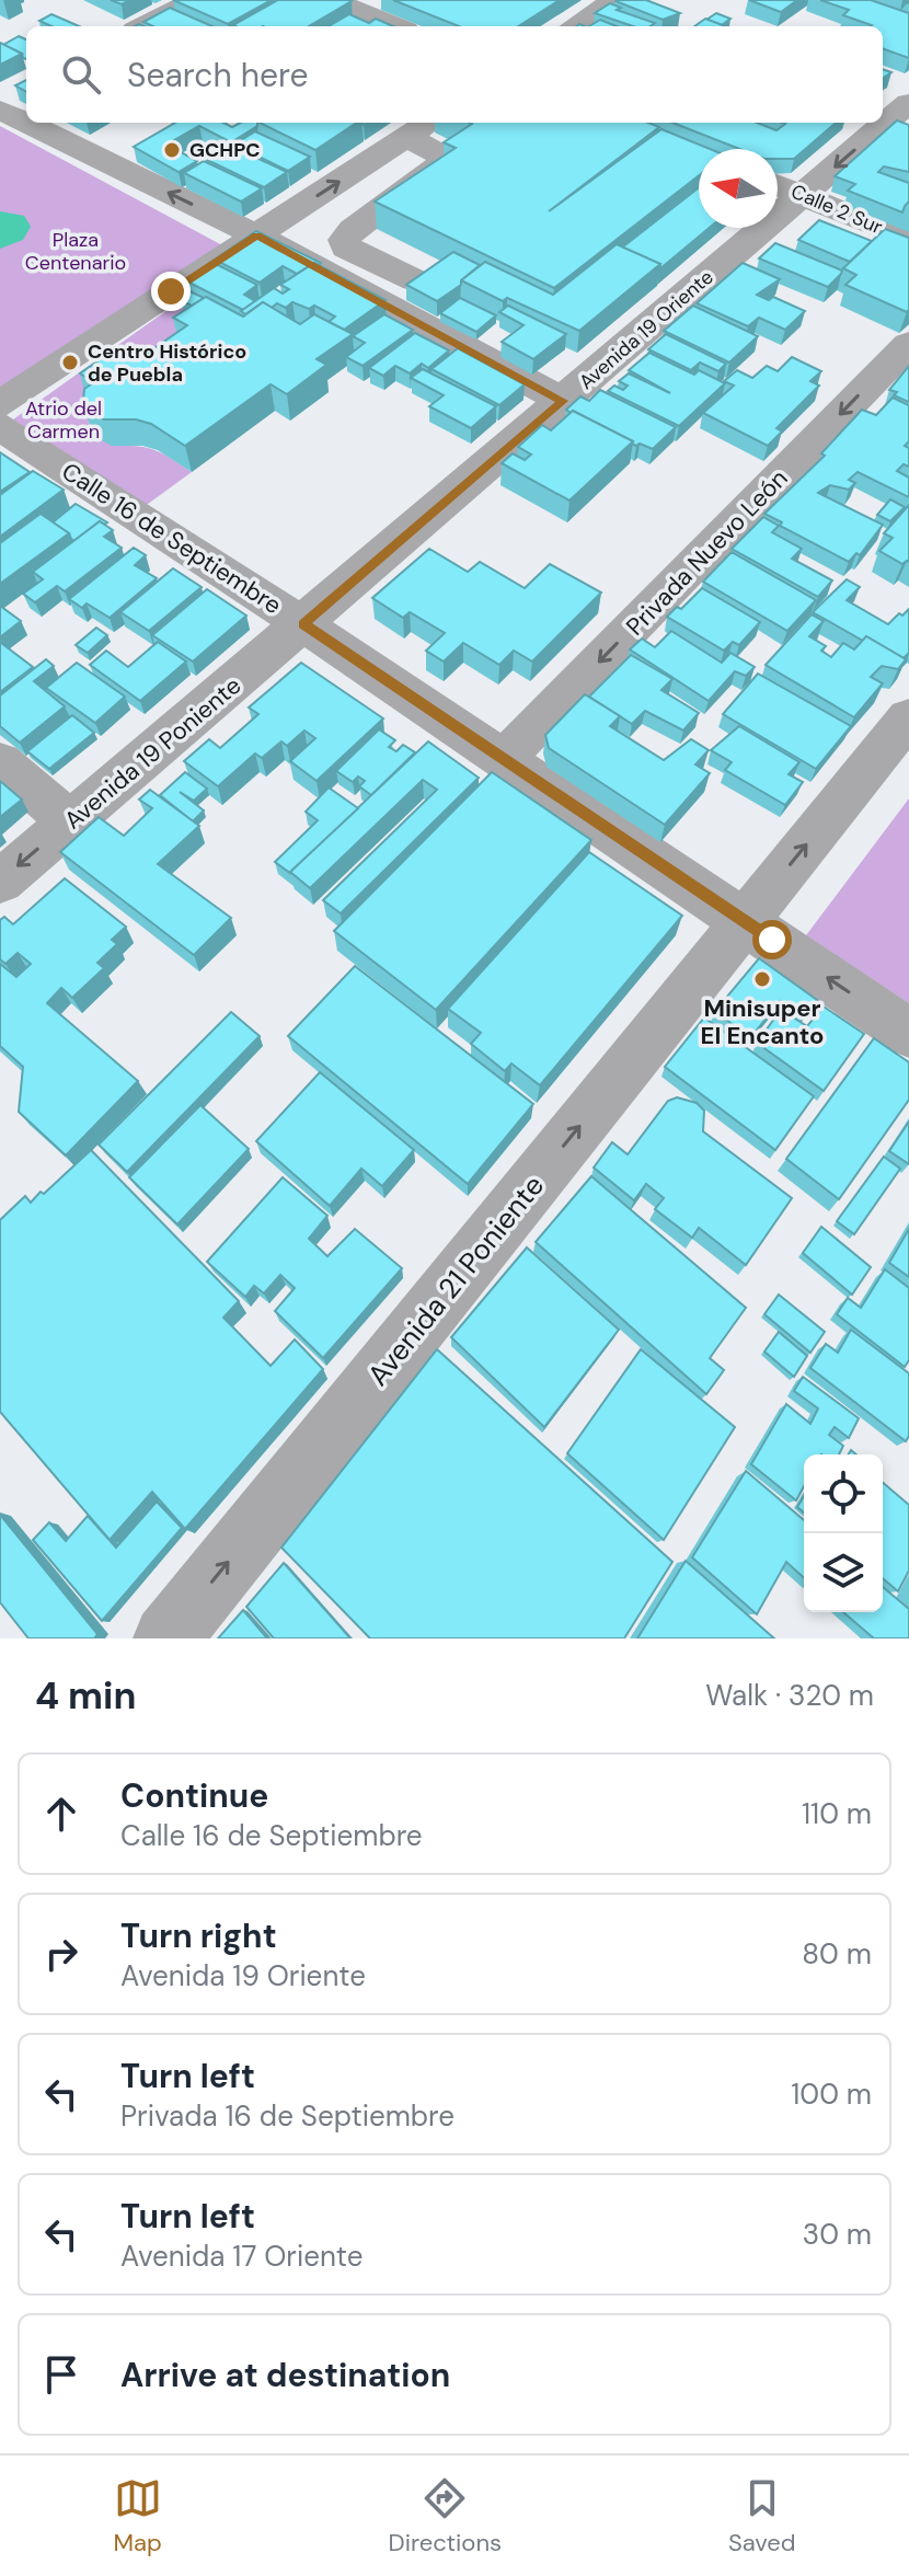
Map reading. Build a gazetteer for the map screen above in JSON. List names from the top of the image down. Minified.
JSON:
{"streets":{"street":["Calle 2 Sur","Avenida 19 Oriente","Calle 16 de Septiembre","Privada Nuevo León","Avenida 19 Poniente","Avenida 21 Poniente"]},"crossings":[["Calle 2 Sur","Avenida 19 Oriente"],["Avenida 19 Oriente","Calle 16 de Septiembre"],["Avenida 19 Oriente","Avenida 19 Poniente"],["Calle 16 de Septiembre","Privada Nuevo León"],["Calle 16 de Septiembre","Avenida 19 Poniente"],["Calle 16 de Septiembre","Avenida 21 Poniente"]],"one_way":["Privada Nuevo León","Avenida 21 Poniente"],"parks":["Plaza Centenario","Atrio del Carmen"],"places":["GCHPC","Centro Histórico de Puebla","Minisuper El Encanto"],"north":"left","page":{"search":"Search here","heading":["4 min","Walk · 320 m"],"list":[["Continue","Calle 16 de Septiembre","110 m"],["Turn right","Avenida 19 Oriente","80 m"],["Turn left","Privada 16 de Septiembre","100 m"],["Turn left","Avenida 17 Oriente","30 m"],"Arrive at destination"],"nav":["Map","Directions","Saved"]}}
